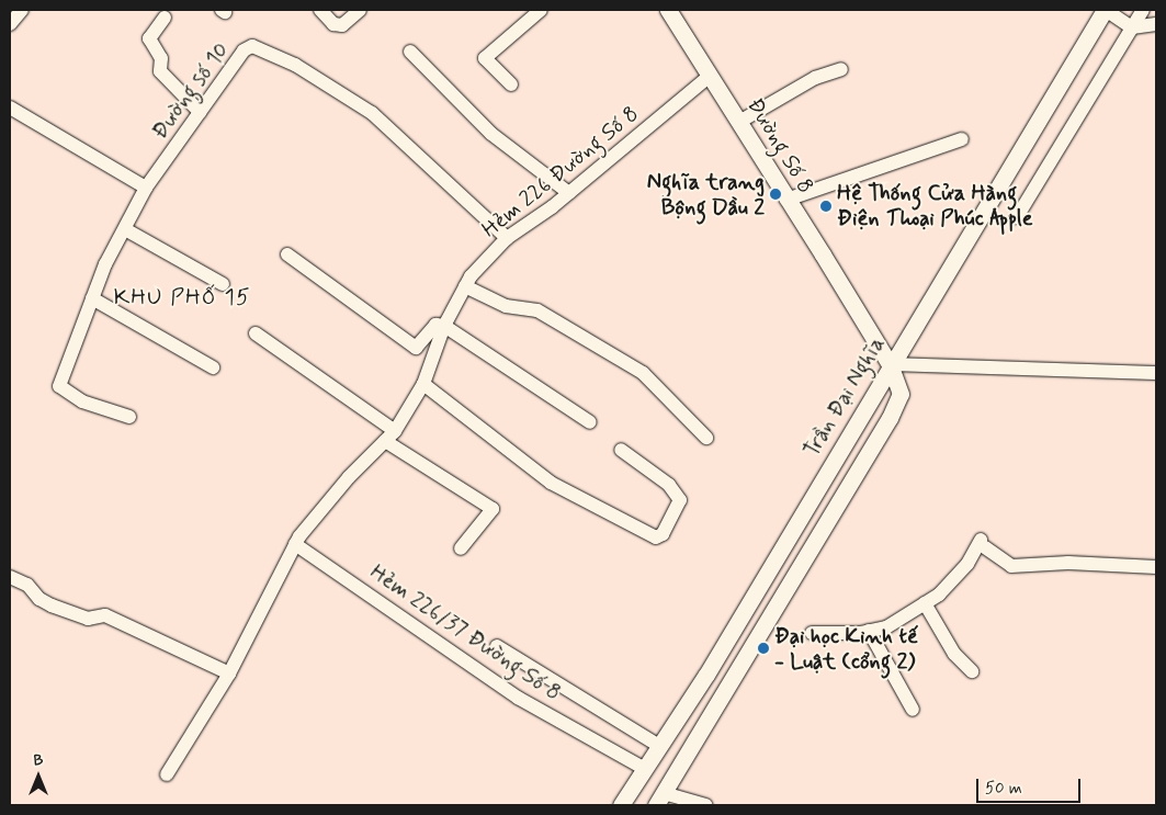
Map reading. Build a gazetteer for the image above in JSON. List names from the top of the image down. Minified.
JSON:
{"streets":{"street":["Đường số 10","Đường Số 8","Hẻm 226 Đường Số 8","Trần Đại Nghĩa","Hẻm 226/37 Đường Số 8"]},"crossings":[["Đường số 10","Hẻm 226 Đường Số 8"],["Đường Số 8","Hẻm 226 Đường Số 8"],["Đường Số 8","Trần Đại Nghĩa"],["Hẻm 226 Đường Số 8","Hẻm 226/37 Đường Số 8"],["Trần Đại Nghĩa","Hẻm 226/37 Đường Số 8"]],"districts":["KHU PHỐ 15"],"places":["Nghĩa trang Bộng Dầu 2","Hệ Thống Cửa Hàng Điện Thoại Phúc Apple","Đại học Kinh tế - Luật (cổng 2)"],"scale_bar":"50 m","north":"top"}
